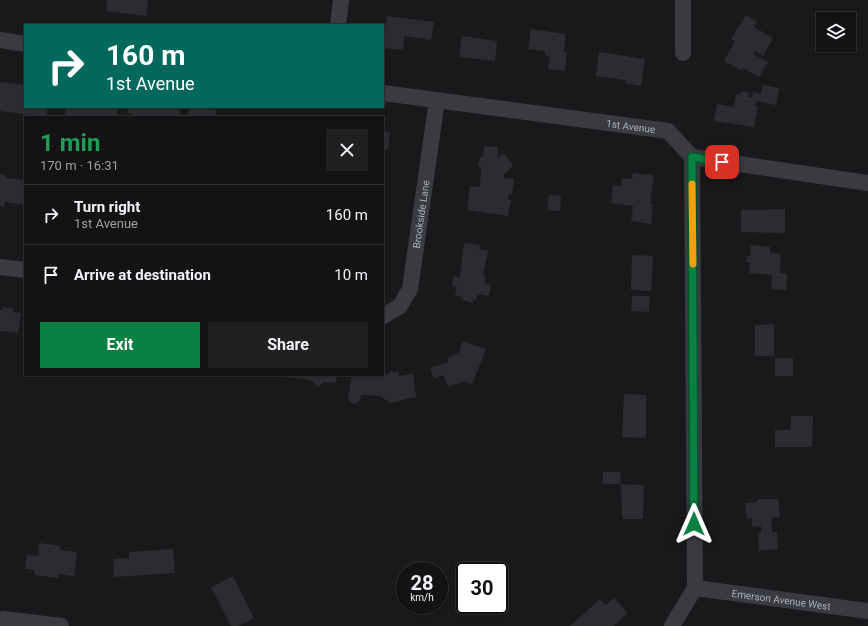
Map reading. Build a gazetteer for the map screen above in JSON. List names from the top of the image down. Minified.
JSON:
{"streets":{"street":["1st Avenue","Brookside Lane","Emerson Avenue West"]},"crossings":[["1st Avenue","Brookside Lane"]],"page":{"turn":["160 m","1st Avenue"],"heading":["1 min","170 m · 16:31"],"list":[{"name":"Turn right","note":"1st Avenue","value":"160 m"},{"name":"Arrive at destination","value":"10 m"}],"buttons":["Exit","Share"],"speed":"28 km/h","limit":"30"}}
